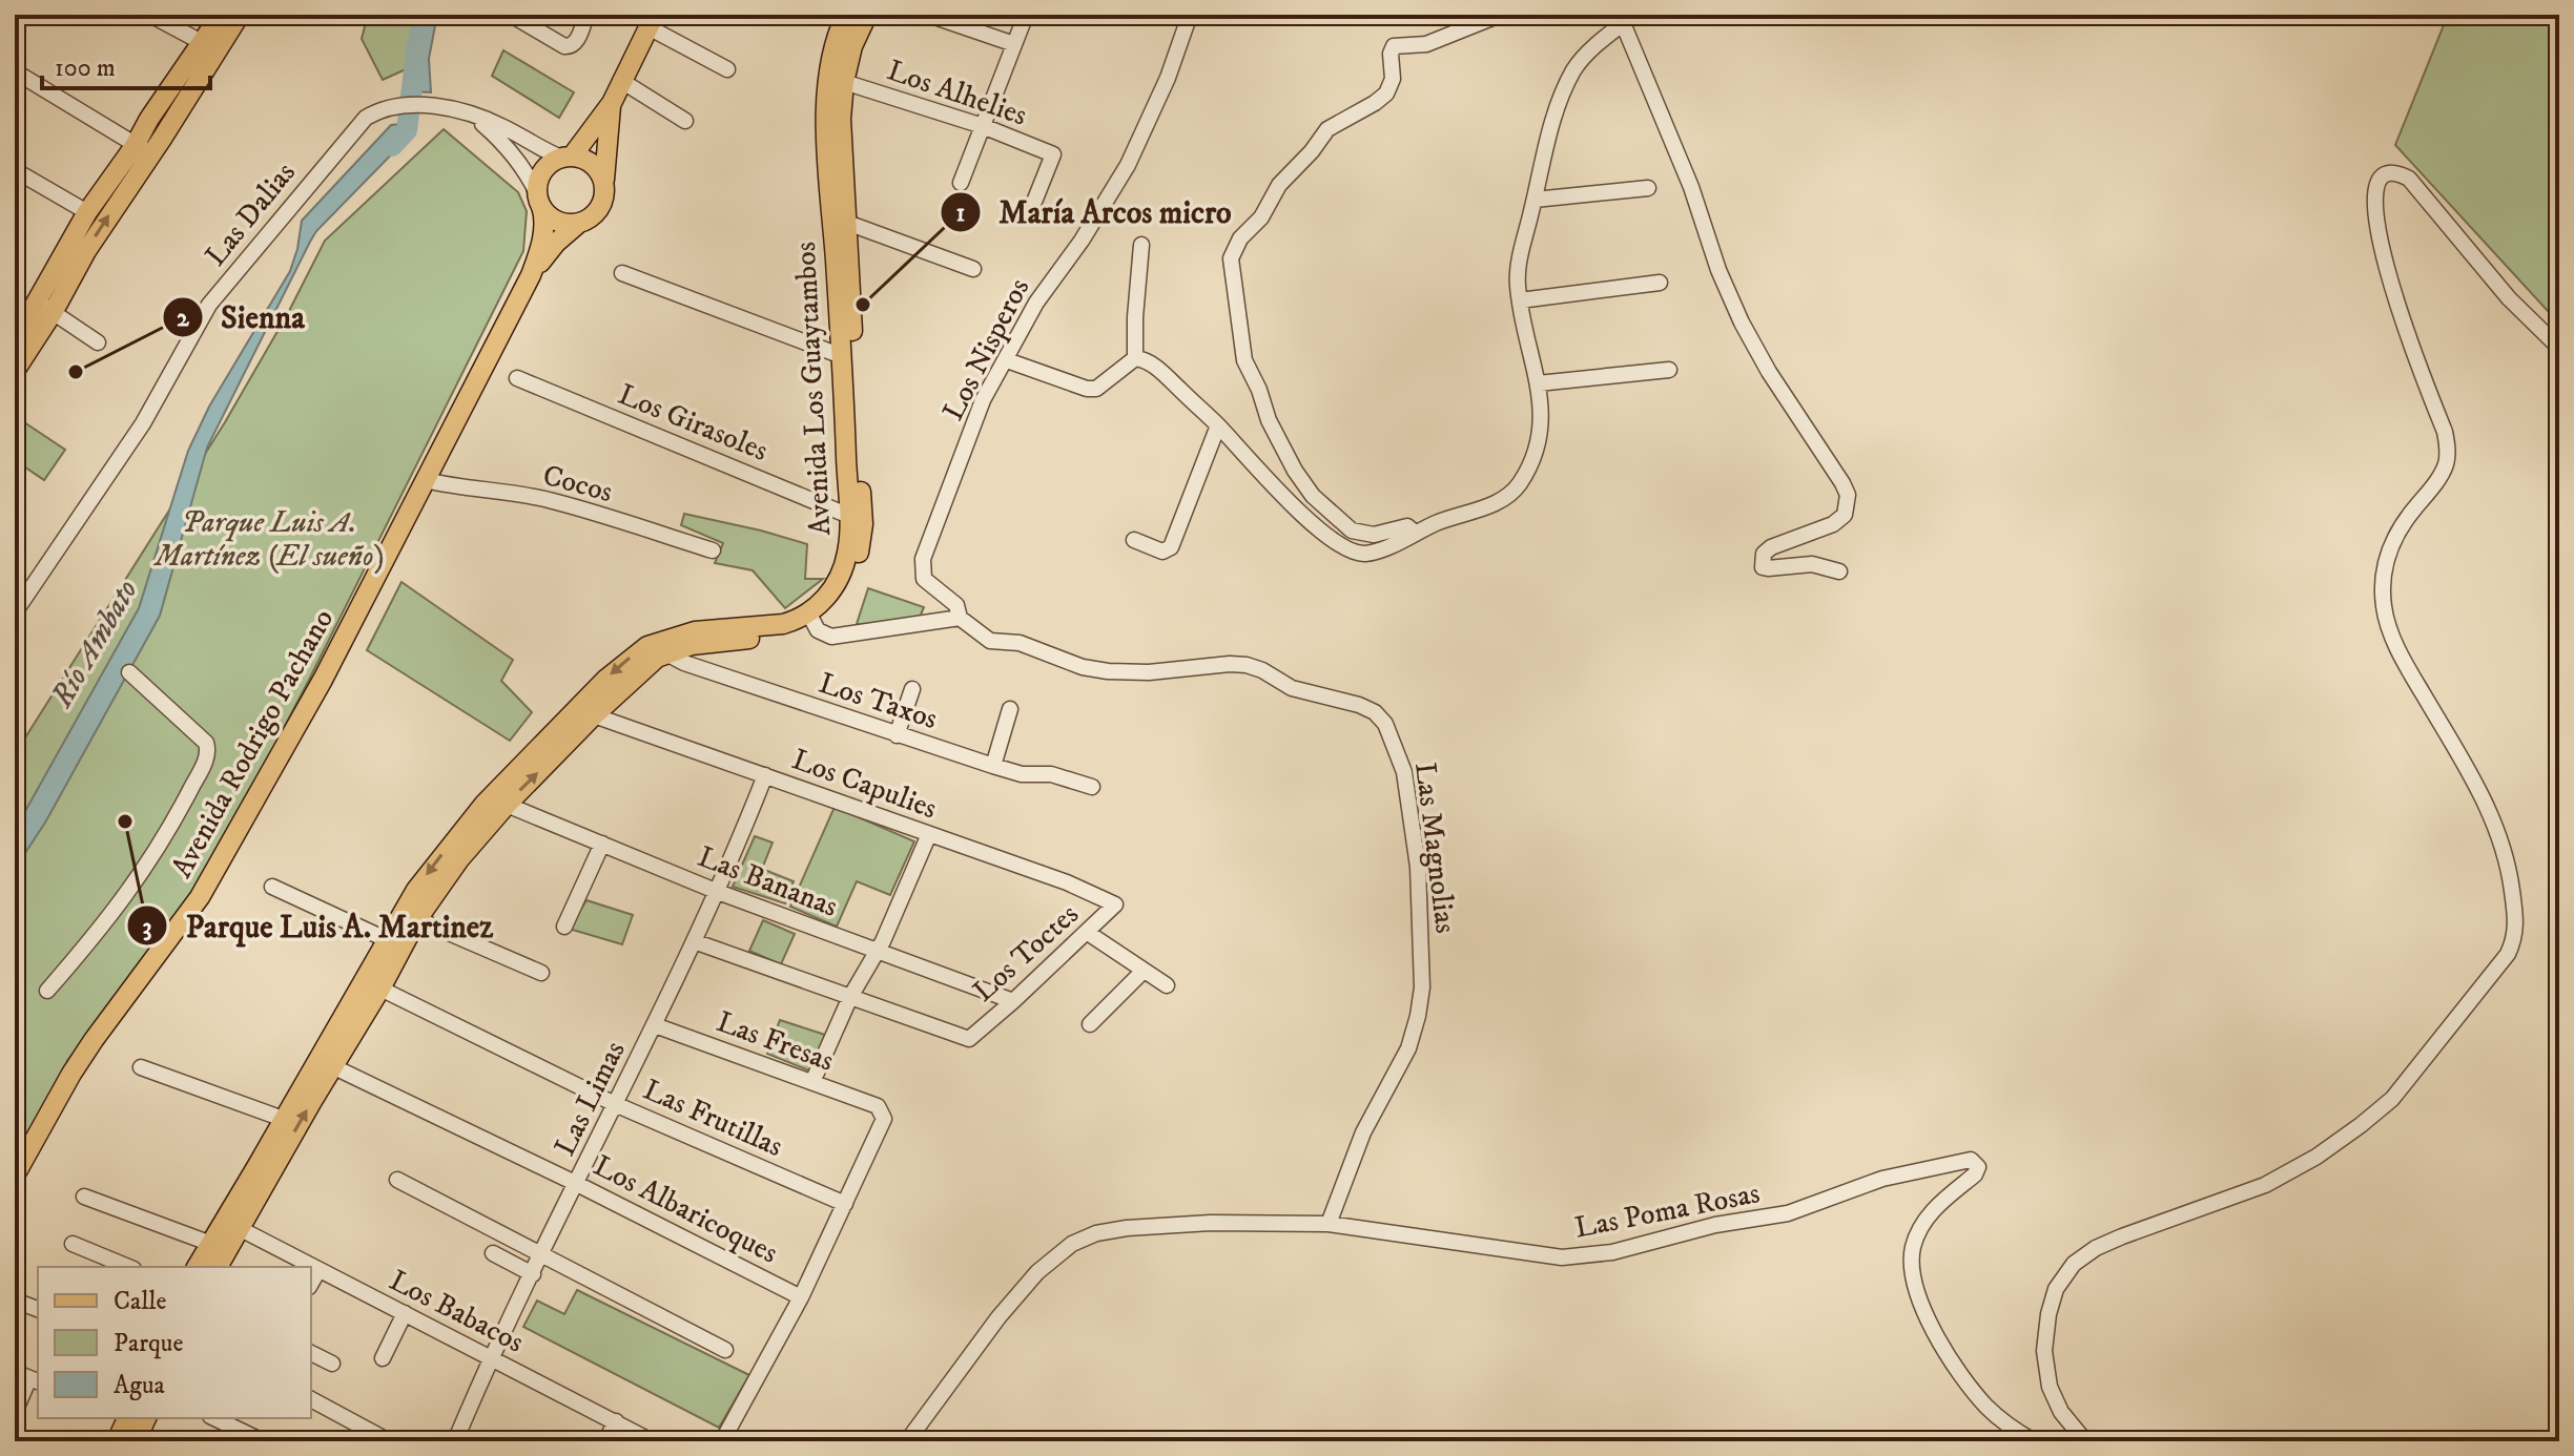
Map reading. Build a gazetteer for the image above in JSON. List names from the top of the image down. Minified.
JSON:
{"streets":{"main road":["Avenida Los Guaytambos","Avenida Rodrigo Pachano"],"street":["Los Alhelies","Las Dalias","Los Nisperos","Los Girasoles","Cocos","Los Taxos","Los Capulies","Las Magnolias","Las Bananas","Los Toctes","Las Fresas","Las Limas","Las Frutillas","Los Albaricoques","Las Poma Rosas","Los Babacos"]},"crossings":[["Los Alhelies","Avenida Los Guaytambos"],["Las Dalias","Avenida Rodrigo Pachano"],["Los Nisperos","Las Magnolias"],["Avenida Los Guaytambos","Los Girasoles"],["Cocos","Avenida Rodrigo Pachano"],["Los Capulies","Los Toctes"],["Los Capulies","Las Limas"],["Las Magnolias","Las Poma Rosas"],["Las Bananas","Los Toctes"],["Las Bananas","Las Limas"],["Las Fresas","Las Limas"],["Las Fresas","Las Frutillas"],["Las Limas","Las Frutillas"],["Las Limas","Los Albaricoques"],["Las Limas","Los Babacos"]],"water":["Río Ambato"],"parks":["Parque Luis A. Martínez (El sueño)"],"places":["María Arcos micro","Sienna","Parque Luis A. Martinez"],"legend":["Calle","Parque","Agua"],"scale_bar":"100 m"}
